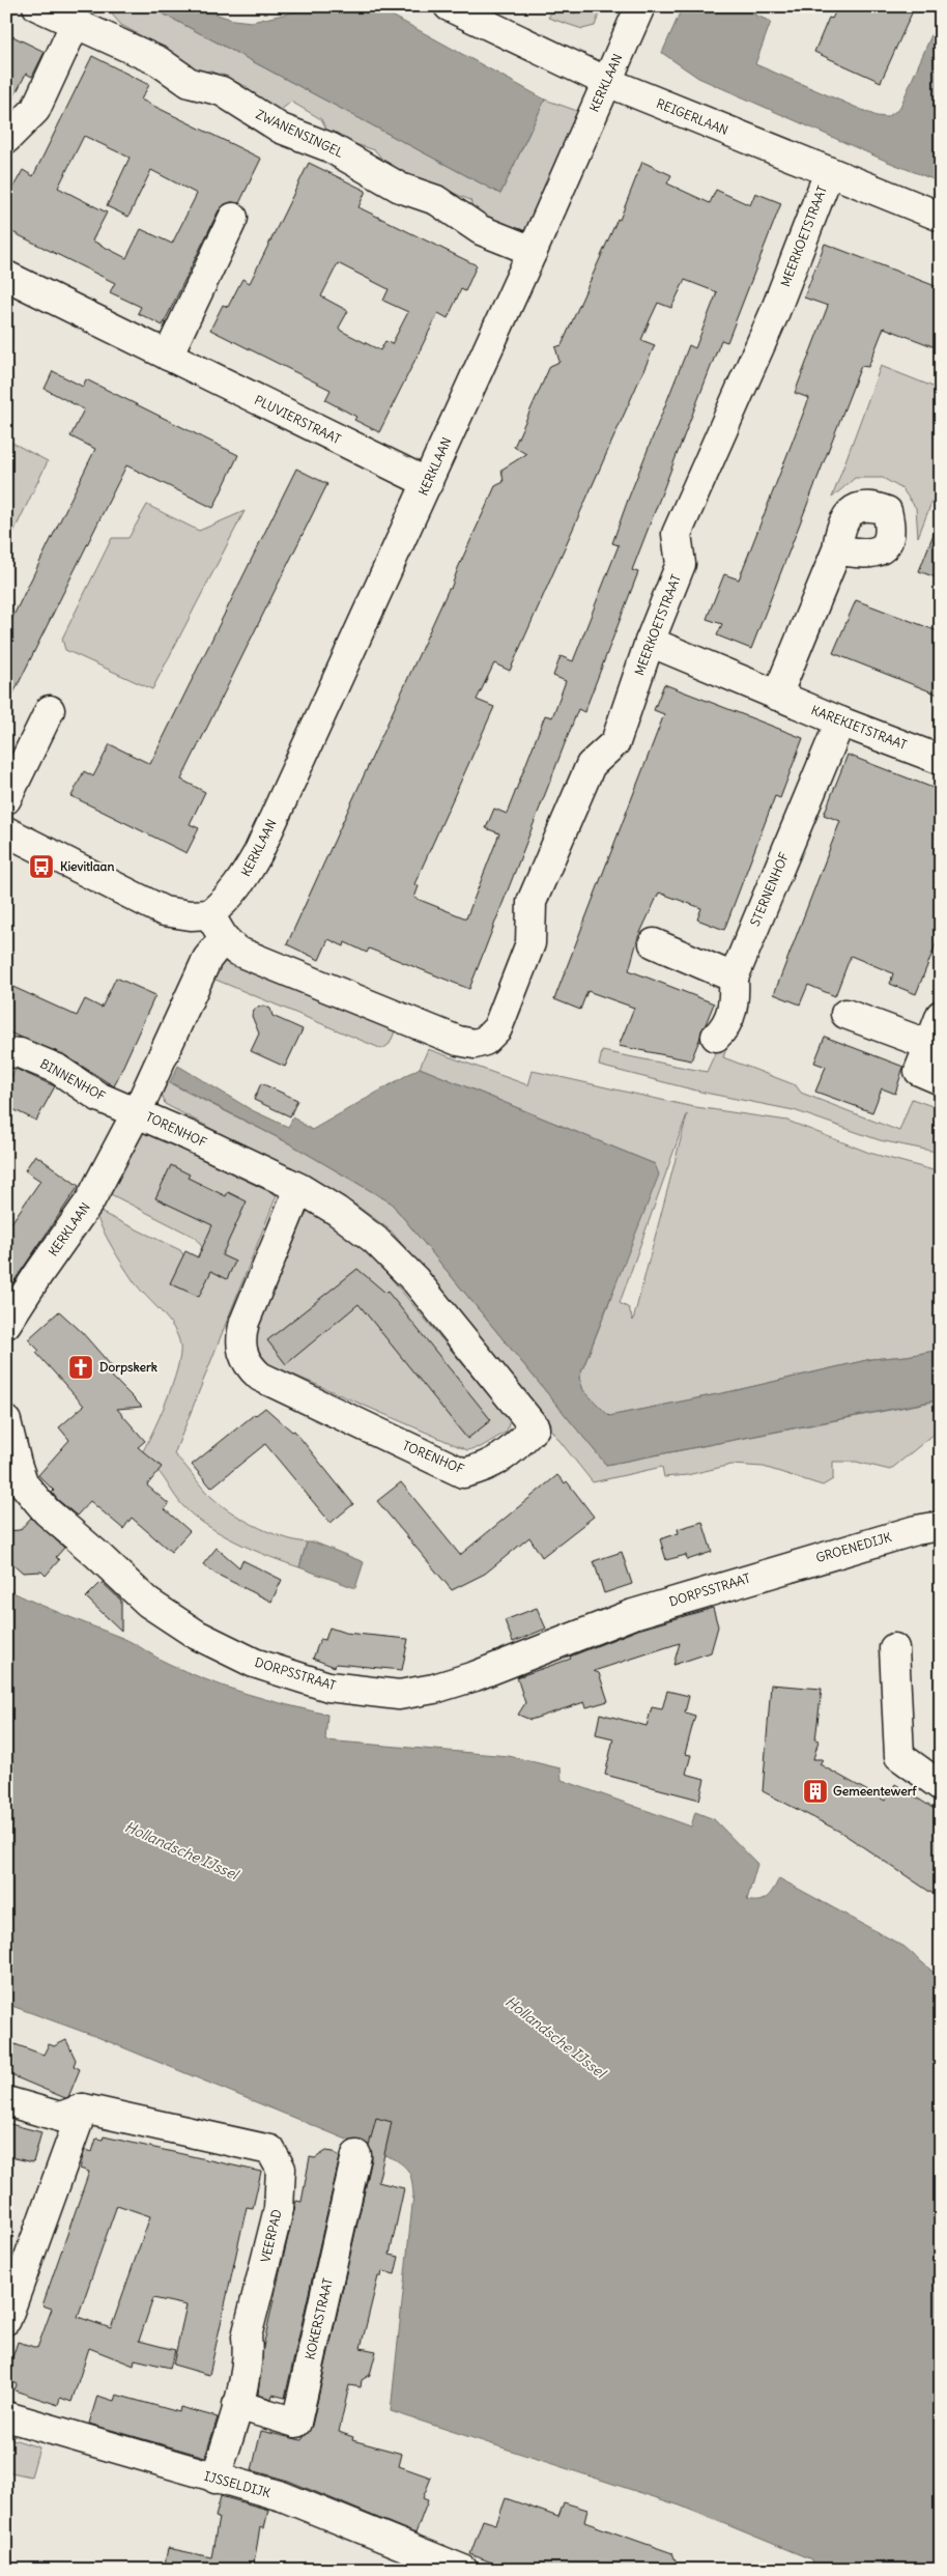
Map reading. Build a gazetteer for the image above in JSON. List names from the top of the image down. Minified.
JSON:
{"streets":{"street":["KERKLAAN","REIGERLAAN","ZWANENSINGEL","MEERKOETSTRAAT","PLUVIERSTRAAT","KAREKIETSTRAAT","STERNENHOF","BINNENHOF","TORENHOF","GROENEDIJK","DORPSSTRAAT","VEERPAD","KOKERSTRAAT","IJSSELDIJK"]},"crossings":[["KERKLAAN","REIGERLAAN"],["KERKLAAN","ZWANENSINGEL"],["KERKLAAN","MEERKOETSTRAAT"],["KERKLAAN","PLUVIERSTRAAT"],["KERKLAAN","BINNENHOF"],["KERKLAAN","TORENHOF"],["REIGERLAAN","MEERKOETSTRAAT"],["MEERKOETSTRAAT","KAREKIETSTRAAT"],["KAREKIETSTRAAT","STERNENHOF"],["BINNENHOF","TORENHOF"],["GROENEDIJK","DORPSSTRAAT"],["VEERPAD","KOKERSTRAAT"],["VEERPAD","IJSSELDIJK"]],"water":["Hollandsche IJssel"],"places":{"bus stop":["Kievitlaan"],"church":["Dorpskerk"],"building":["Gemeentewerf"]}}
